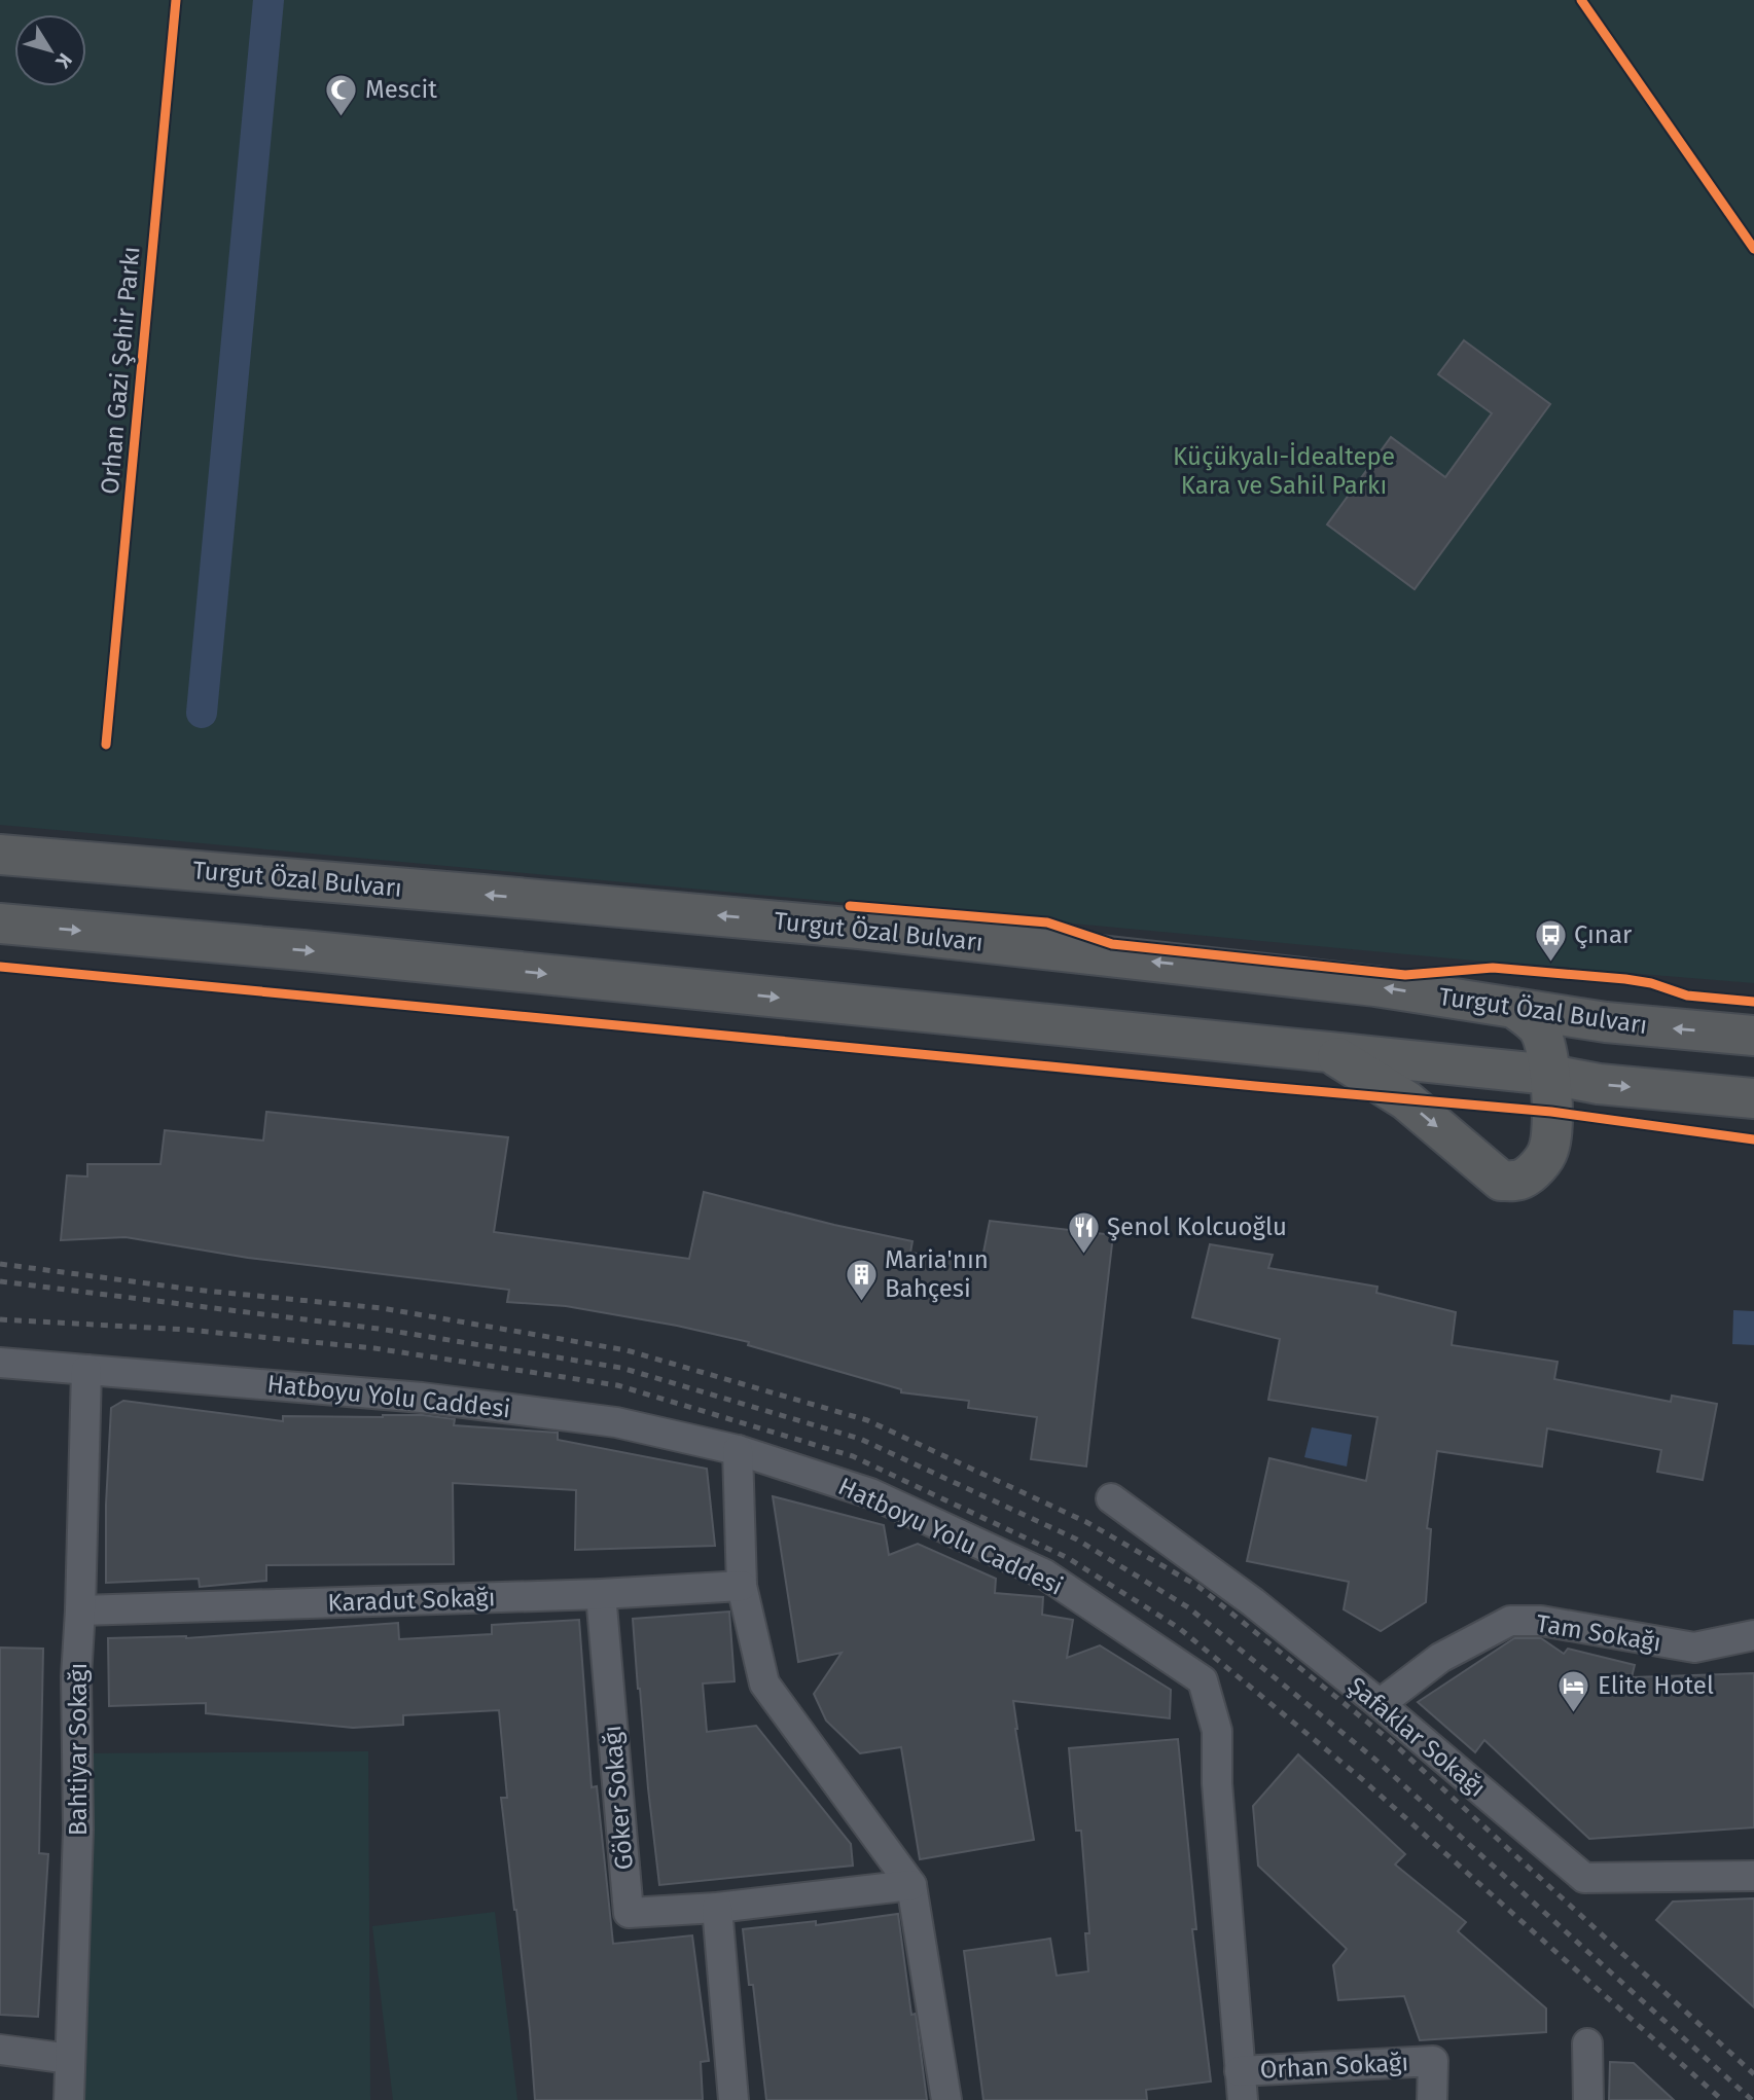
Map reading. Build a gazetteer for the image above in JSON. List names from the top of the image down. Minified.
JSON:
{"streets":{"highway":["Turgut Özal Bulvarı"],"street":["Hatboyu Yolu Caddesi","Karadut Sokağı","Tam Sokağı","Şafaklar Sokağı","Bahtiyar Sokağı","Göker Sokağı","Orhan Sokağı"],"cycle path":["Orhan Gazi Şehir Parkı"]},"crossings":[["Hatboyu Yolu Caddesi","Bahtiyar Sokağı"],["Hatboyu Yolu Caddesi","Orhan Sokağı"],["Karadut Sokağı","Bahtiyar Sokağı"],["Karadut Sokağı","Göker Sokağı"],["Tam Sokağı","Şafaklar Sokağı"]],"parks":["Küçükyalı-İdealtepe Kara ve Sahil Parkı"],"places":{"mosque":["Mescit"],"bus stop":["Çınar"],"restaurant":["Şenol Kolcuoğlu"],"building":["Maria'nın Bahçesi"],"hotel":["Elite Hotel"]},"north":"bottom right"}
